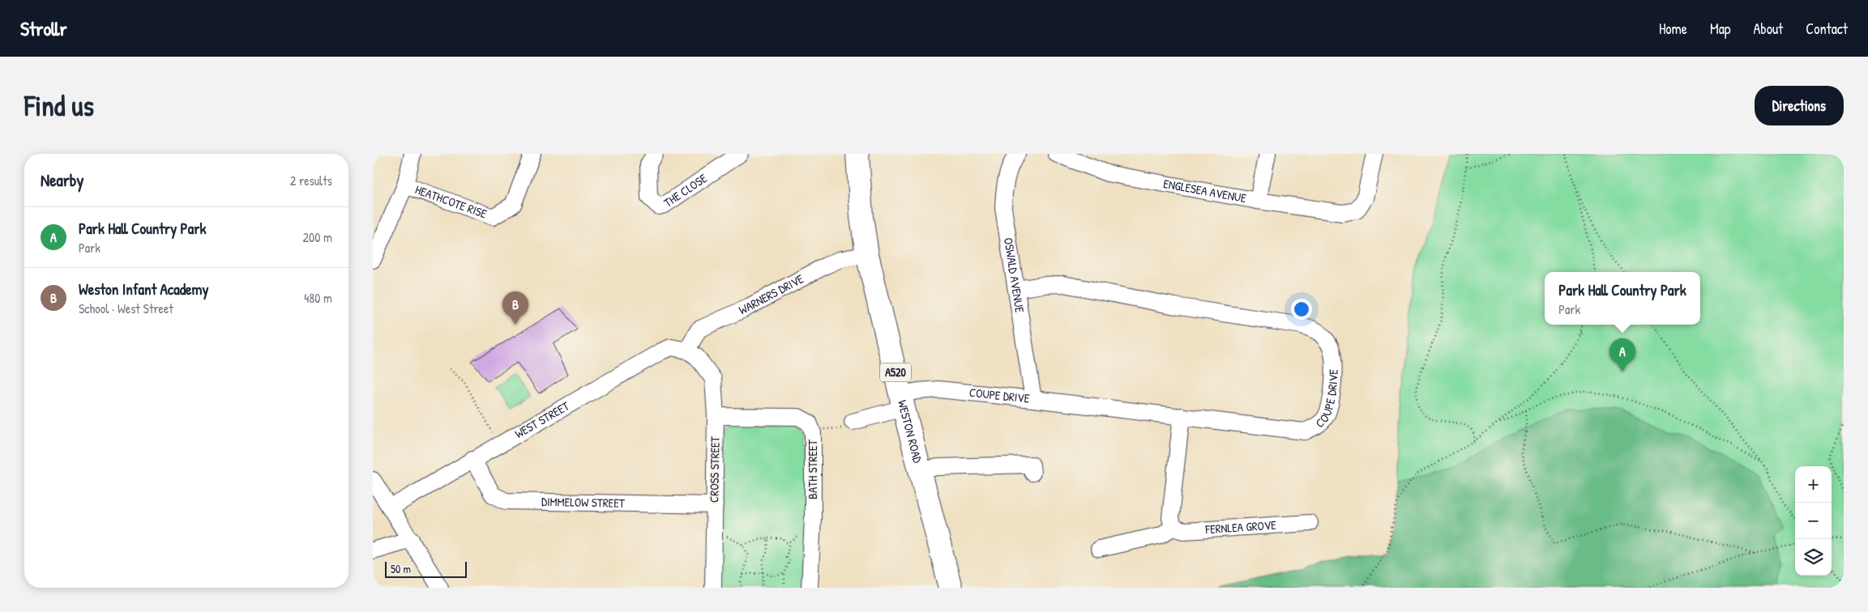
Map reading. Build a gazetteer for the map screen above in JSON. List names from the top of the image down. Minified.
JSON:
{"streets":{"highway":["A520","WESTON ROAD"],"street":["THE CLOSE","ENGLESEA AVENUE","HEATHCOTE RISE","OSWALD AVENUE","WARNERS DRIVE","COUPE DRIVE","WEST STREET","CROSS STREET","BATH STREET","DIMMELOW STREET","FERNLEA GROVE"]},"crossings":[["OSWALD AVENUE","COUPE DRIVE"],["WARNERS DRIVE","WEST STREET"],["WARNERS DRIVE","WESTON ROAD"],["WARNERS DRIVE","CROSS STREET"],["COUPE DRIVE","WESTON ROAD"],["WEST STREET","CROSS STREET"],["WEST STREET","DIMMELOW STREET"],["CROSS STREET","BATH STREET"],["CROSS STREET","DIMMELOW STREET"]],"scale_bar":"50 m","page":{"header":"Strollr","nav":["Home","Map","About","Contact"],"buttons":"Directions","title":"Find us","heading":["Nearby","2 results"],"list":[{"mark":"A","name":"Park Hall Country Park","note":"Park","value":"200 m"},{"mark":"B","name":"Weston Infant Academy","note":"School · West Street","value":"480 m"}],"popup":["Park Hall Country Park","Park"],"pins":["B","A"],"map_buttons":["+","−"],"scale":"50 m"}}
